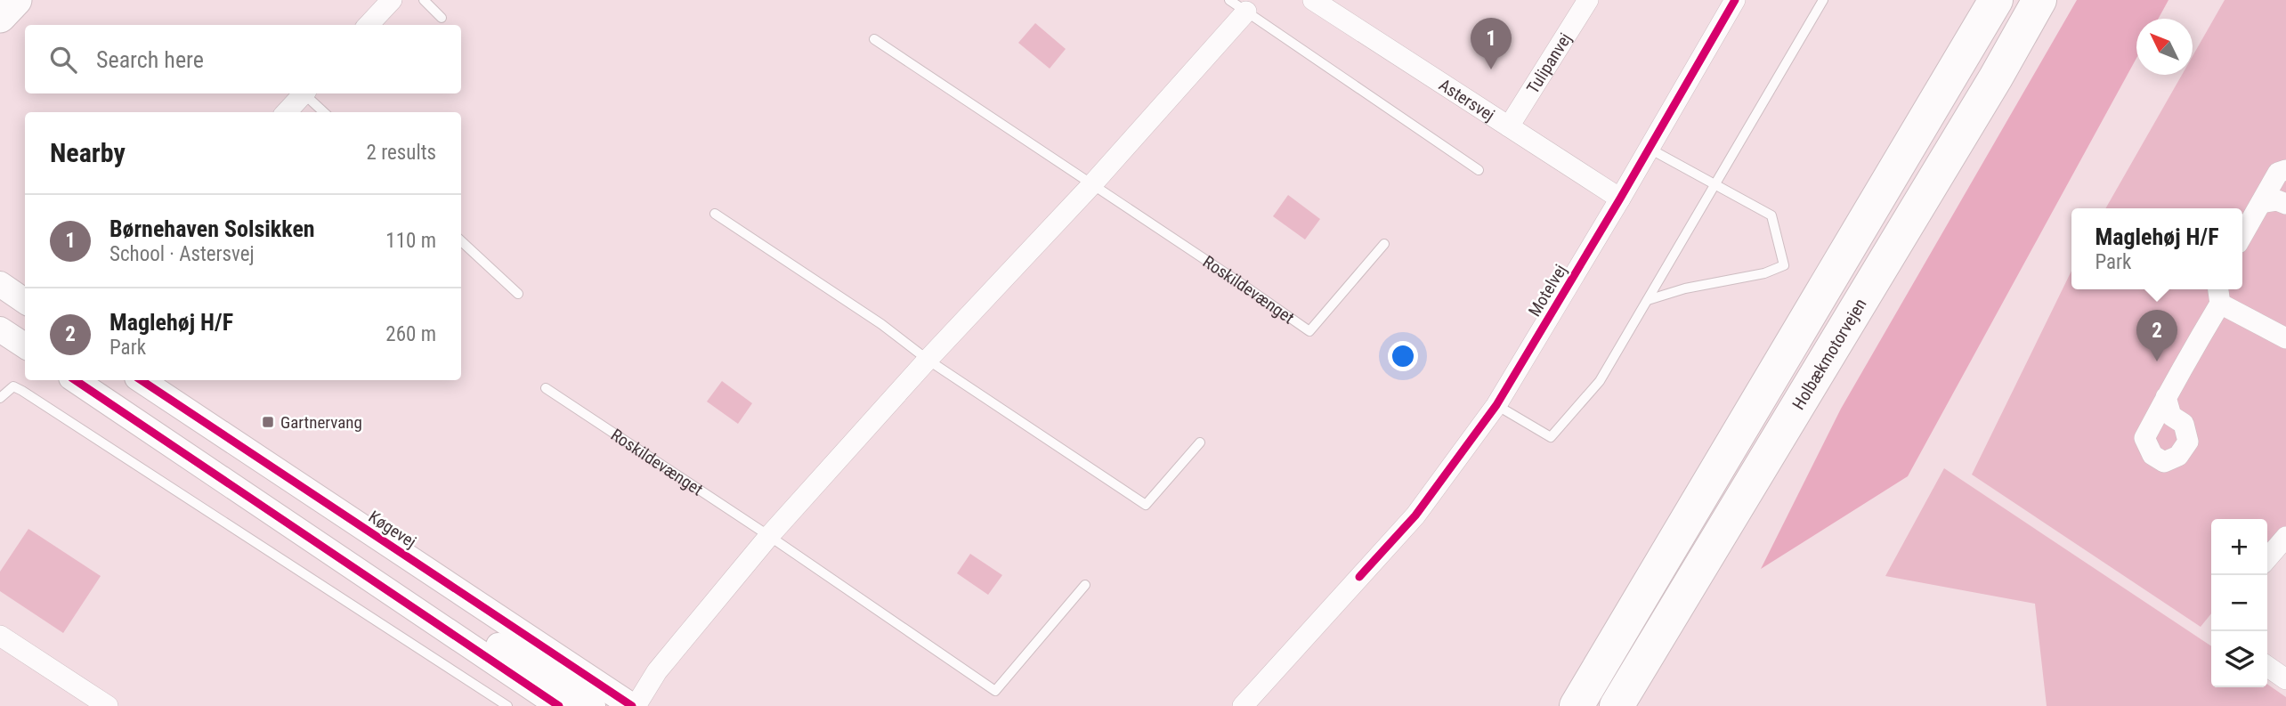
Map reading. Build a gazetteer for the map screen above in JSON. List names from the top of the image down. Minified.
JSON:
{"streets":{"highway":["Holbækmotorvejen"],"street":["Tulipanvej","Astersvej","Motelvej","Køgevej"],"lane":["Roskildevænget"]},"crossings":[["Tulipanvej","Astersvej"],["Astersvej","Motelvej"]],"places":{"transit":["Gartnervang"]},"north":"top left","page":{"pins":["1","2"],"search":"Search here","heading":["Nearby","2 results"],"list":[{"mark":"1","name":"Børnehaven Solsikken","note":"School · Astersvej","value":"110 m"},{"mark":"2","name":"Maglehøj H/F","note":"Park","value":"260 m"}],"popup":["Maglehøj H/F","Park"],"map_buttons":["+","−"]}}
